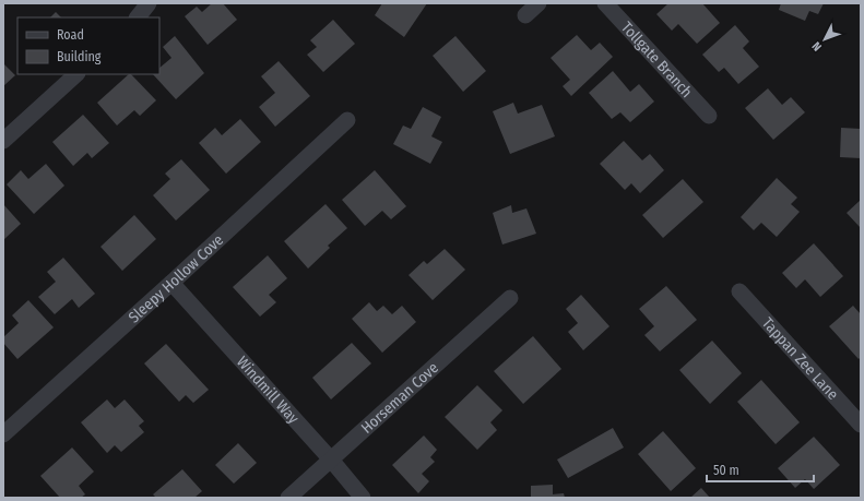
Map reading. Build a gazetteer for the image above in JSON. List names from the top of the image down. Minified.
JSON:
{"streets":{"street":["Tollgate Branch","Sleepy Hollow Cove","Tappan Zee Lane","Windmill Way","Horseman Cove"]},"crossings":[["Sleepy Hollow Cove","Windmill Way"],["Windmill Way","Horseman Cove"]],"legend":["Road","Building"],"scale_bar":"50 m","north":"bottom left"}
